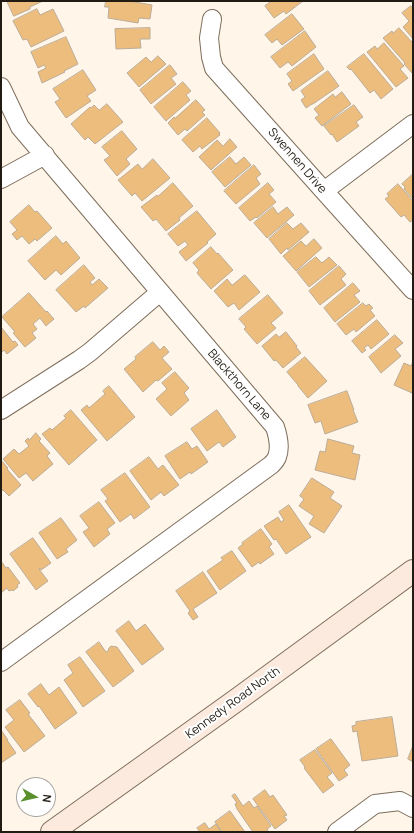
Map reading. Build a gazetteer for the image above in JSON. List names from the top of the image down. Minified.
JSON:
{"streets":{"main road":["Kennedy Road North"],"street":["Swennen Drive","Blackthorn Lane"]},"north":"right"}
